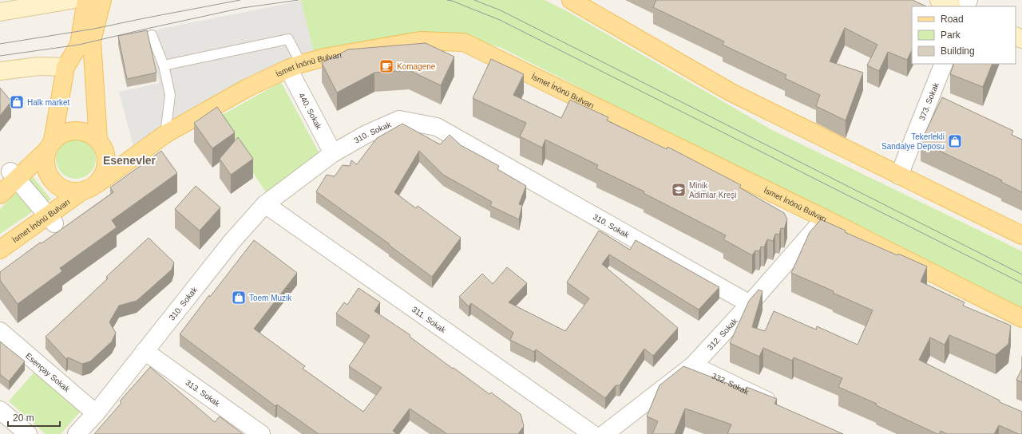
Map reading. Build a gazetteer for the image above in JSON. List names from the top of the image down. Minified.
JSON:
{"streets":{"main road":["İsmet İnönü Bulvarı"],"street":["373. Sokak","440. Sokak","310. Sokak","311. Sokak","312. Sokak","Esençay Sokak","332. Sokak","313. Sokak"]},"crossings":[["İsmet İnönü Bulvarı","440. Sokak"],["İsmet İnönü Bulvarı","312. Sokak"],["440. Sokak","310. Sokak"],["310. Sokak","311. Sokak"],["310. Sokak","312. Sokak"],["310. Sokak","Esençay Sokak"],["310. Sokak","313. Sokak"],["312. Sokak","332. Sokak"]],"districts":["Esenevler"],"places":{"cafe":["Komagene"],"shop":["Halk market","Tekerlekli Sandalye Deposu","Toem Muzik"],"school or university":["Minik Adimlar Kreşi"]},"legend":["Road","Park","Building"],"scale_bar":"20 m"}
